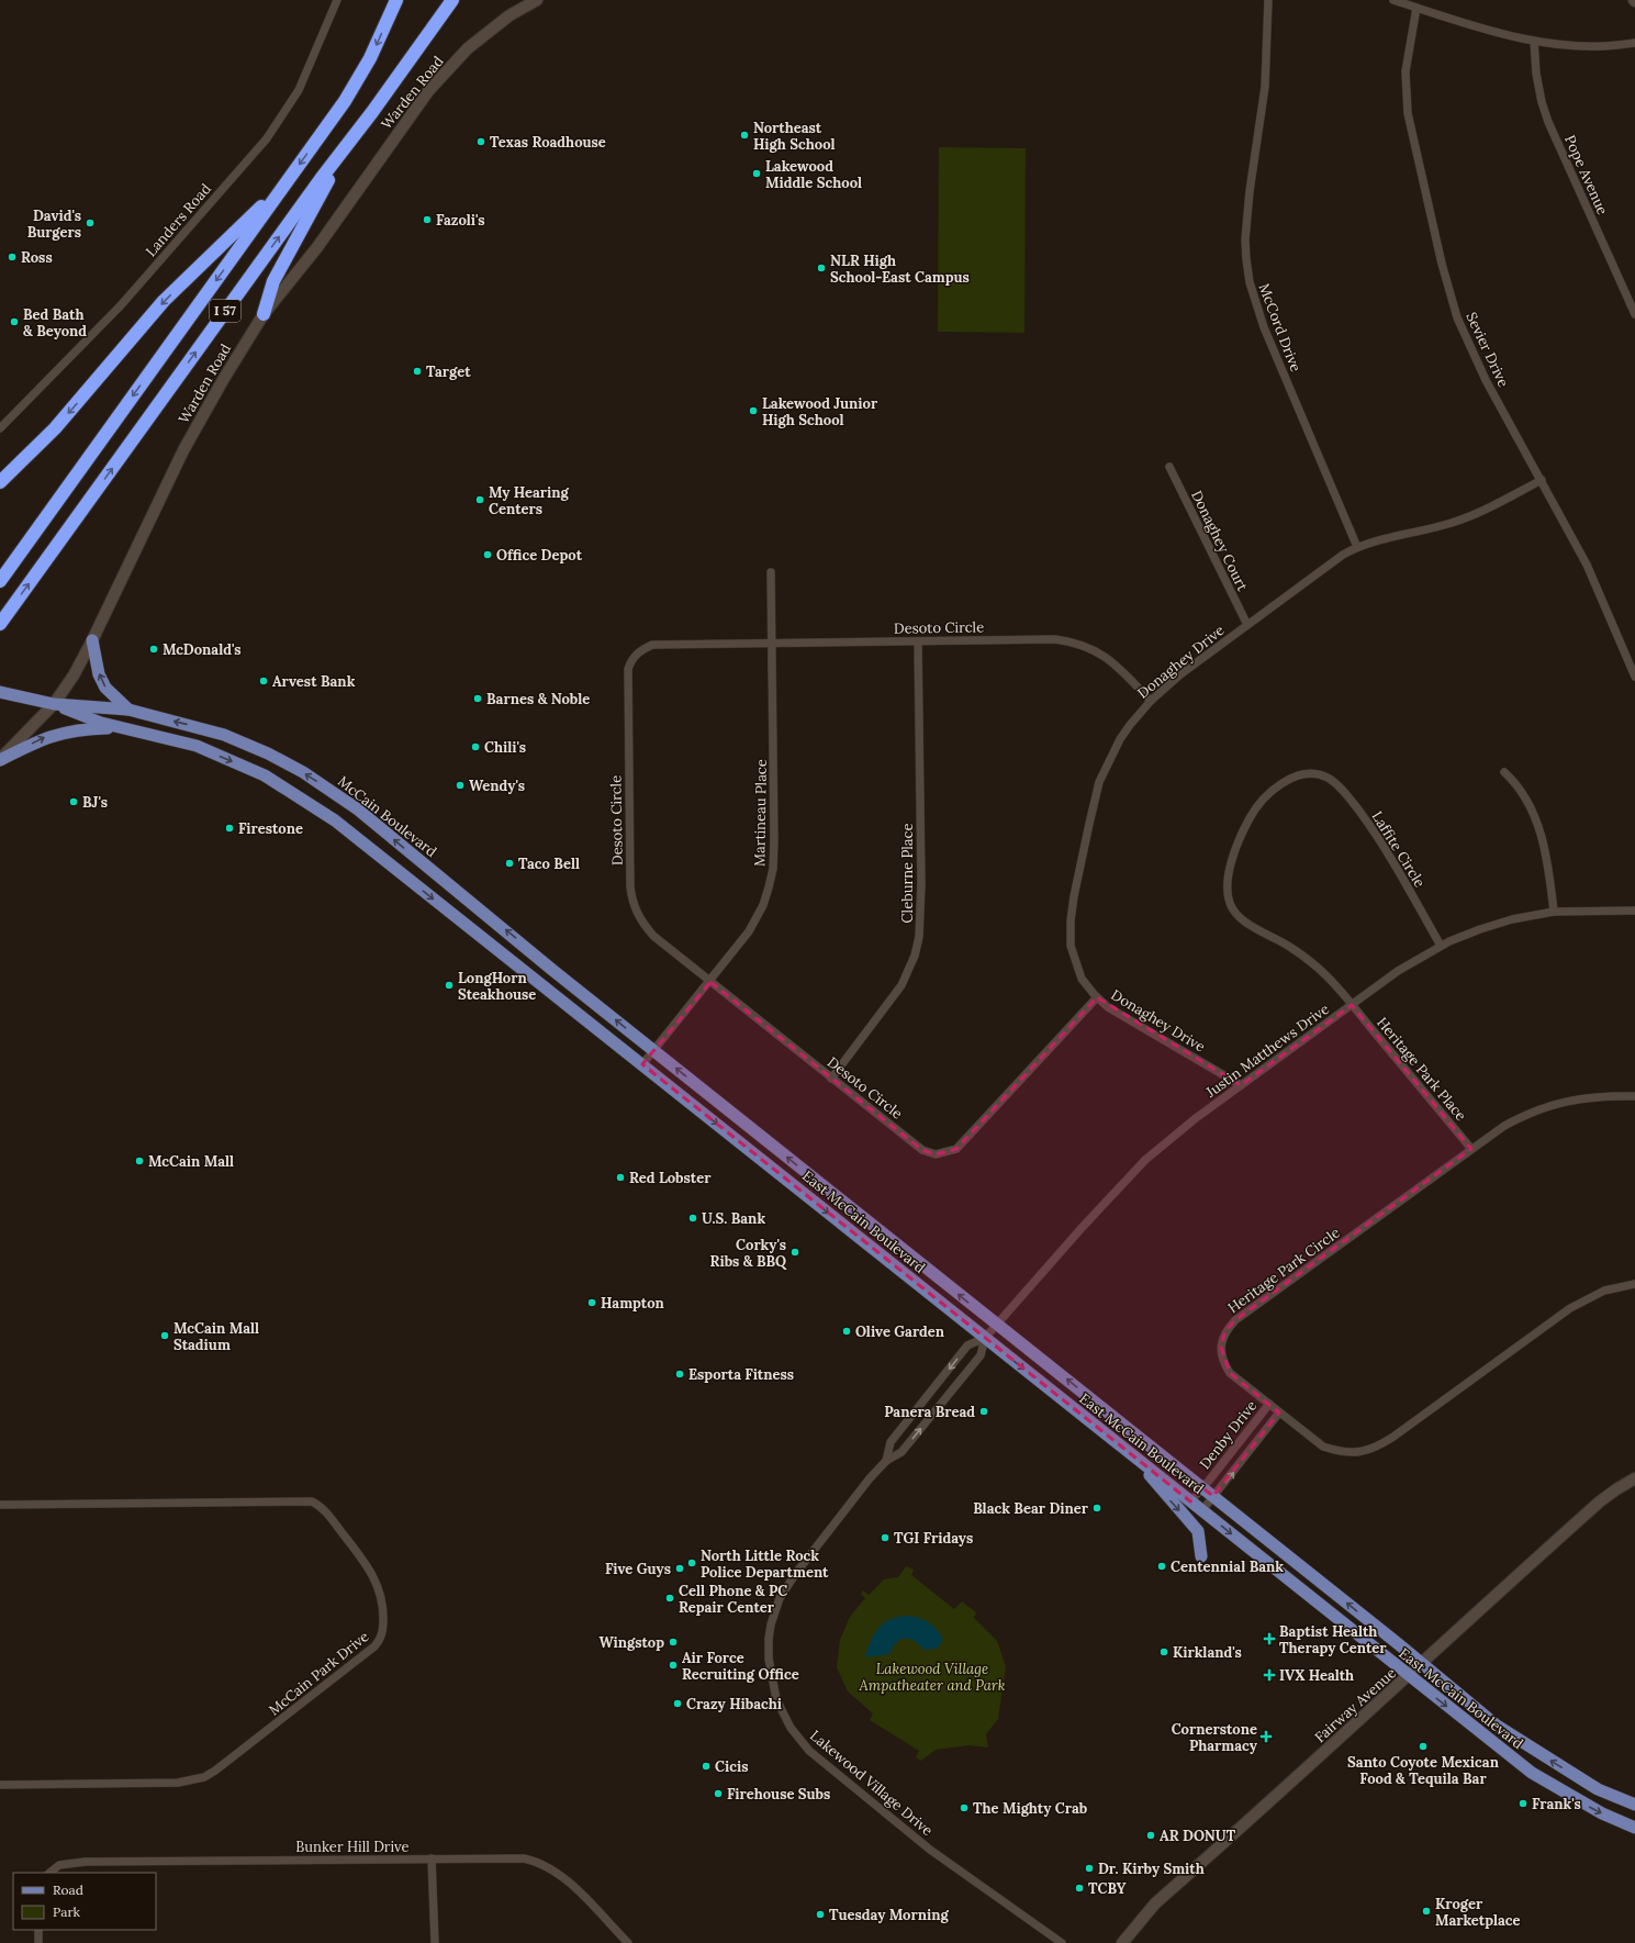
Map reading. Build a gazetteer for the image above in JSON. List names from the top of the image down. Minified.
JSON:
{"streets":{"highway":["I 57"],"main road":["McCain Boulevard","East McCain Boulevard"],"street":["Warden Road","Pope Avenue","Landers Road","McCord Drive","Sevier Drive","Donaghey Court","Desoto Circle","Donaghey Drive","Martineau Place","Laffite Circle","Cleburne Place","Justin Matthews Drive","Heritage Park Place","Heritage Park Circle","Denby Drive","McCain Park Drive","Fairway Avenue","Lakewood Village Drive","Bunker Hill Drive"]},"crossings":[["Warden Road","McCain Boulevard"],["McCord Drive","Donaghey Drive"],["Sevier Drive","Donaghey Drive"],["Donaghey Court","Donaghey Drive"],["Desoto Circle","Donaghey Drive"],["Desoto Circle","Martineau Place"],["Desoto Circle","Cleburne Place"],["Donaghey Drive","Justin Matthews Drive"],["Martineau Place","McCain Boulevard"],["Martineau Place","East McCain Boulevard"],["McCain Boulevard","East McCain Boulevard"],["Laffite Circle","Justin Matthews Drive"],["Laffite Circle","Heritage Park Place"],["Justin Matthews Drive","Heritage Park Place"],["Justin Matthews Drive","East McCain Boulevard"],["Justin Matthews Drive","Lakewood Village Drive"],["Heritage Park Place","Heritage Park Circle"],["East McCain Boulevard","Denby Drive"],["East McCain Boulevard","Fairway Avenue"],["East McCain Boulevard","Lakewood Village Drive"],["Heritage Park Circle","Denby Drive"]],"parks":["Lakewood Village Ampatheater and Park"],"places":{"other":["Northeast High School","Texas Roadhouse","Lakewood Middle School","Fazoli's","David's Burgers","Ross","NLR High School-East Campus","Bed Bath & Beyond","Target","Lakewood Junior High School","My Hearing Centers","Office Depot","McDonald's","Arvest Bank","Barnes & Noble","Chili's","Wendy's","BJ's","Firestone","Taco Bell","LongHorn Steakhouse","McCain Mall","Red Lobster","U.S. Bank","Corky's Ribs & BBQ","Hampton","Olive Garden","McCain Mall Stadium","Esporta Fitness","Panera Bread","Black Bear Diner","TGI Fridays","North Little Rock Police Department","Centennial Bank","Five Guys","Cell Phone & PC Repair Center","Wingstop","Kirkland's","Air Force Recruiting Office","Crazy Hibachi","Santo Coyote Mexican Food & Tequila Bar","Cicis","Firehouse Subs","Frank's","The Mighty Crab","AR DONUT","Dr. Kirby Smith","TCBY","Kroger Marketplace","Tuesday Morning"],"health":["Baptist Health Therapy Center","IVX Health","Cornerstone Pharmacy"]},"legend":["Road","Park"]}
